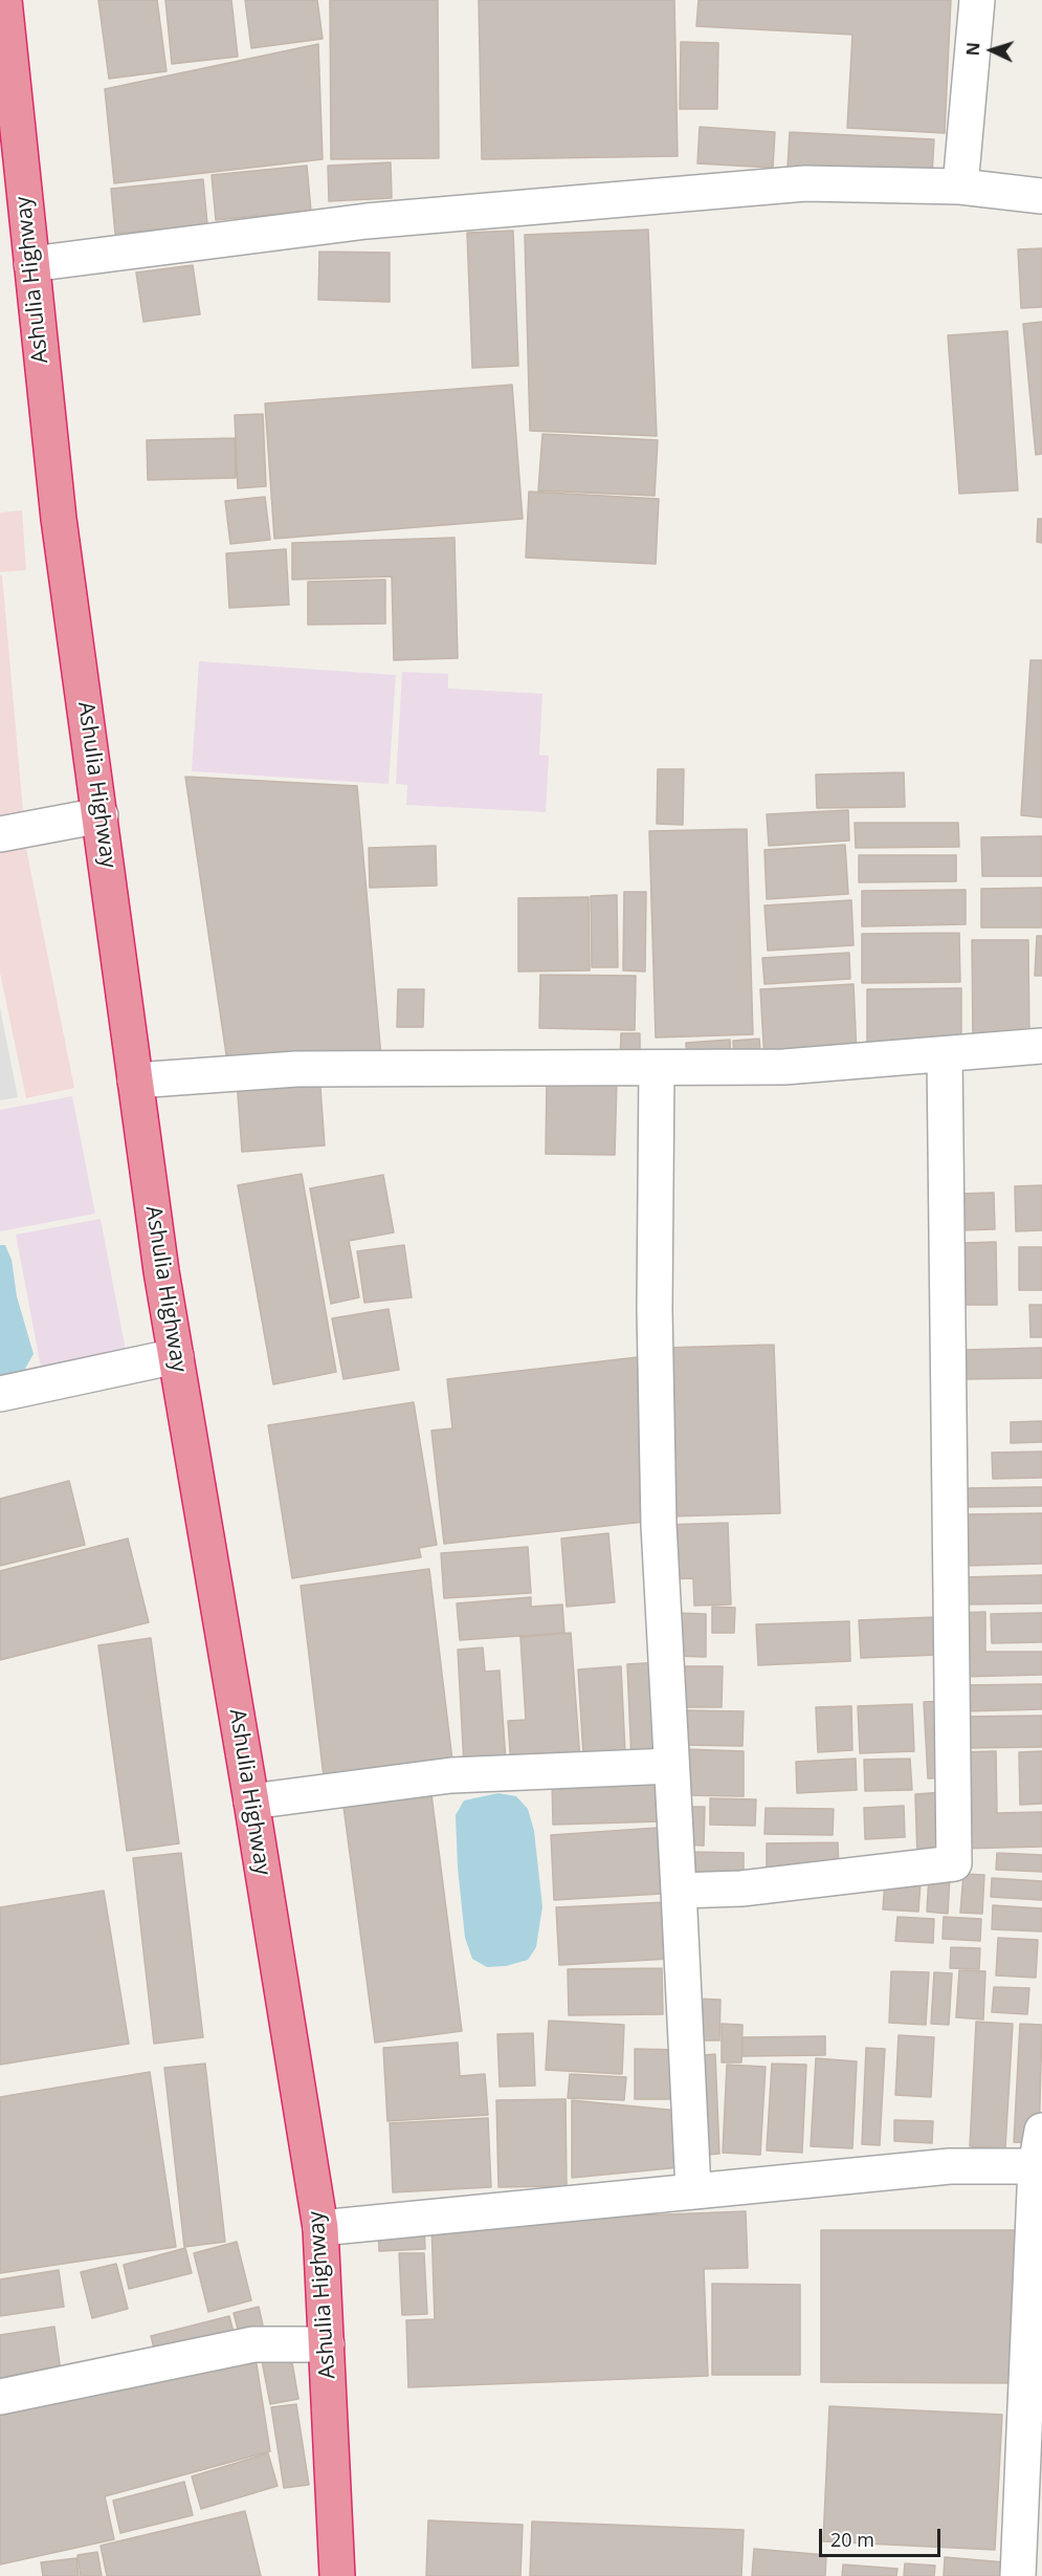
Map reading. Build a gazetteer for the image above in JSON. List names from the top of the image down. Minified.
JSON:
{"streets":{"highway":["Ashulia Highway"]},"scale_bar":"20 m","north":"left"}
